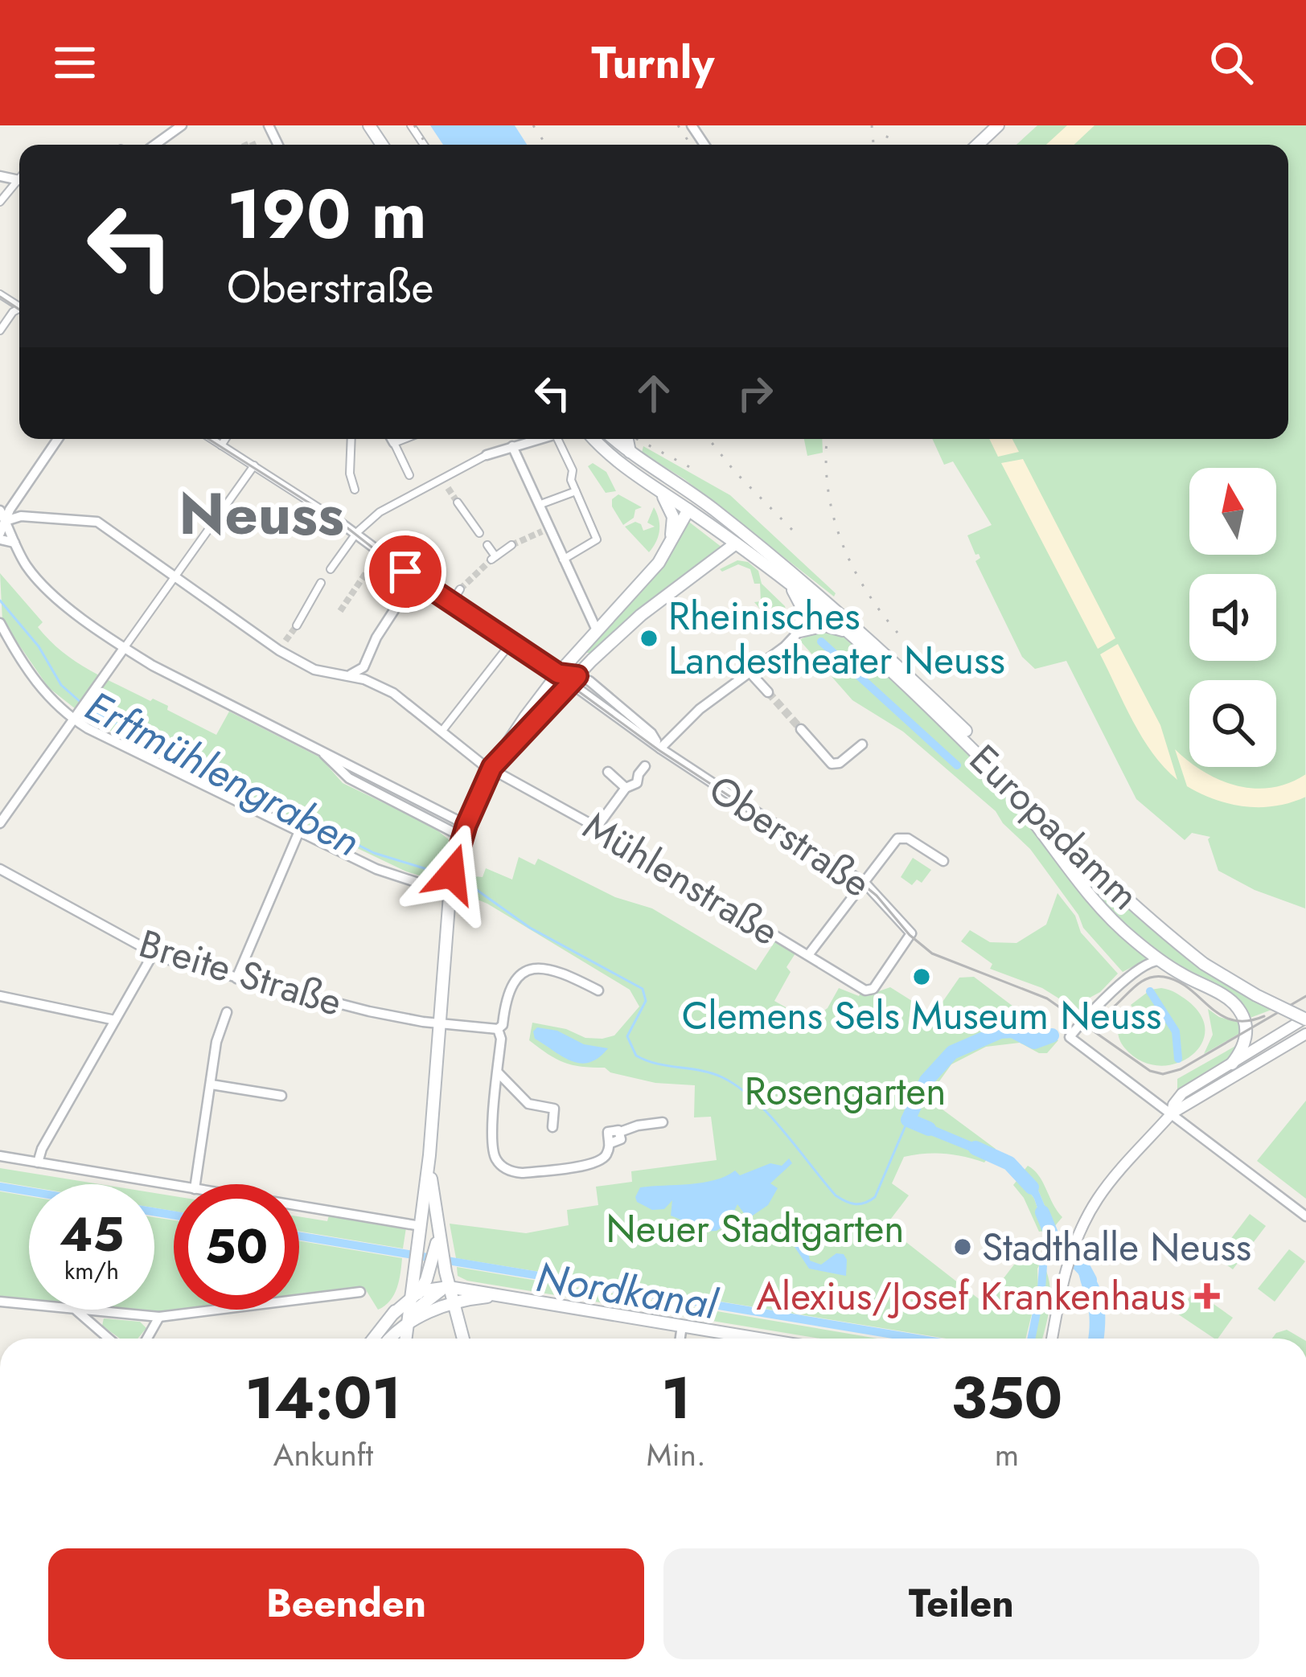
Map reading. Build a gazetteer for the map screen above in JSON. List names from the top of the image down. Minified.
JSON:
{"streets":{"main road":["Europadamm"],"street":["Oberstraße","Mühlenstraße","Breite Straße"]},"crossings":[["Oberstraße","Mühlenstraße"]],"districts":["Neuss"],"water":["Erftmühlengraben","Nordkanal"],"parks":["Rosengarten","Neuer Stadtgarten"],"places":{"other":["Rheinisches Landestheater Neuss","Clemens Sels Museum Neuss","Stadthalle Neuss"],"health":["Alexius/Josef Krankenhaus"]},"north":"top","page":{"header":"Turnly","turn":["190 m","Oberstraße"],"speed":"45 km/h","limit":"50","eta":["14:01","Ankunft","1","Min.","350","m"],"buttons":["Beenden","Teilen"]}}
